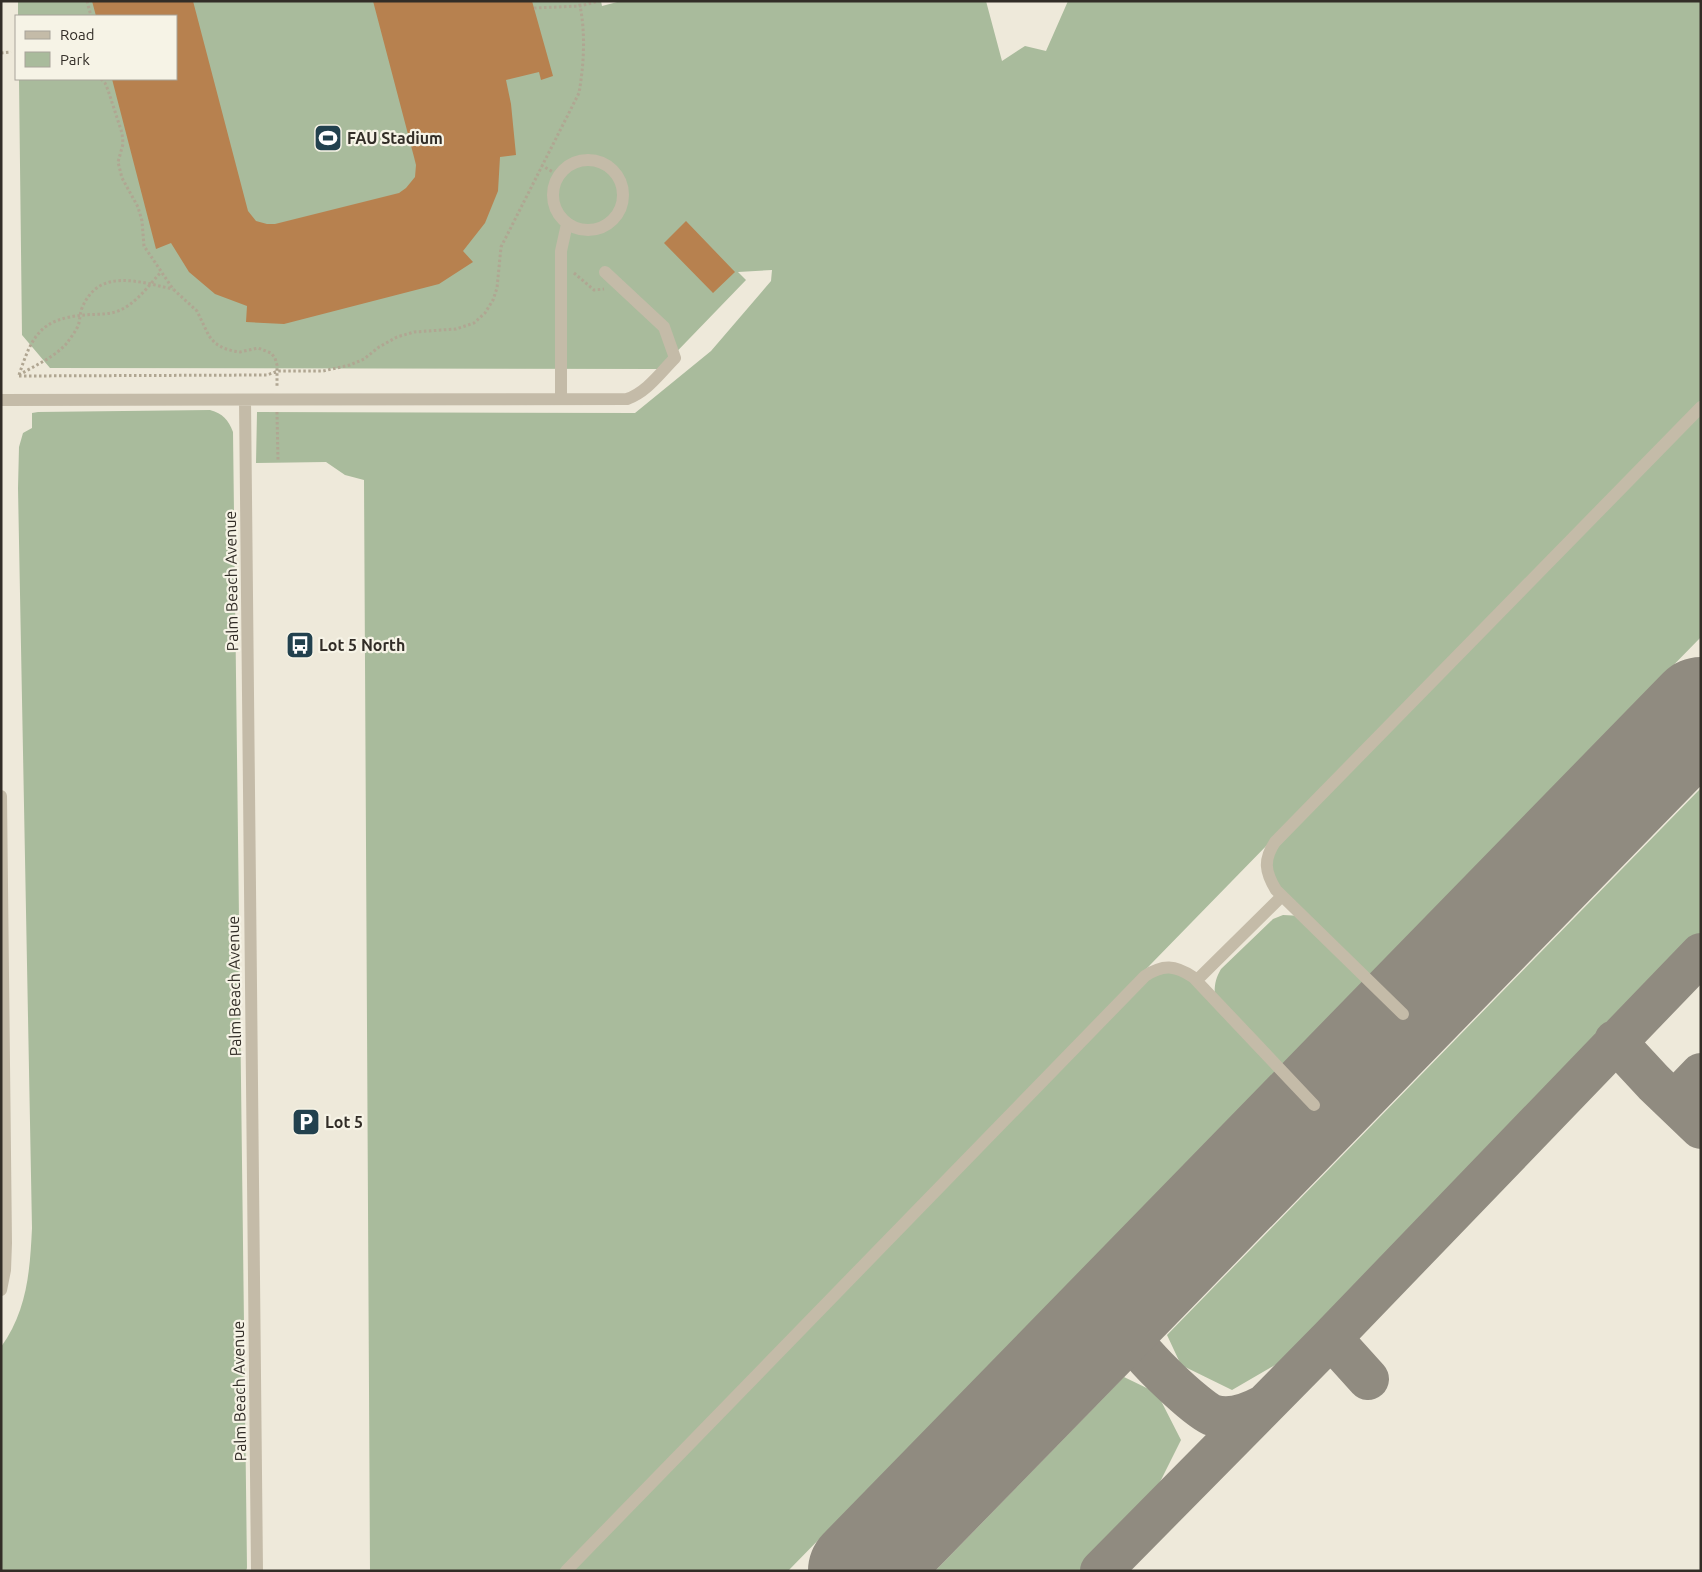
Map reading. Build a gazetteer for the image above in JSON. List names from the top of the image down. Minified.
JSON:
{"streets":{"street":["Palm Beach Avenue"]},"places":{"sports":["FAU Stadium"],"bus stop":["Lot 5 North"],"parking":["Lot 5"]},"legend":["Road","Park"]}
